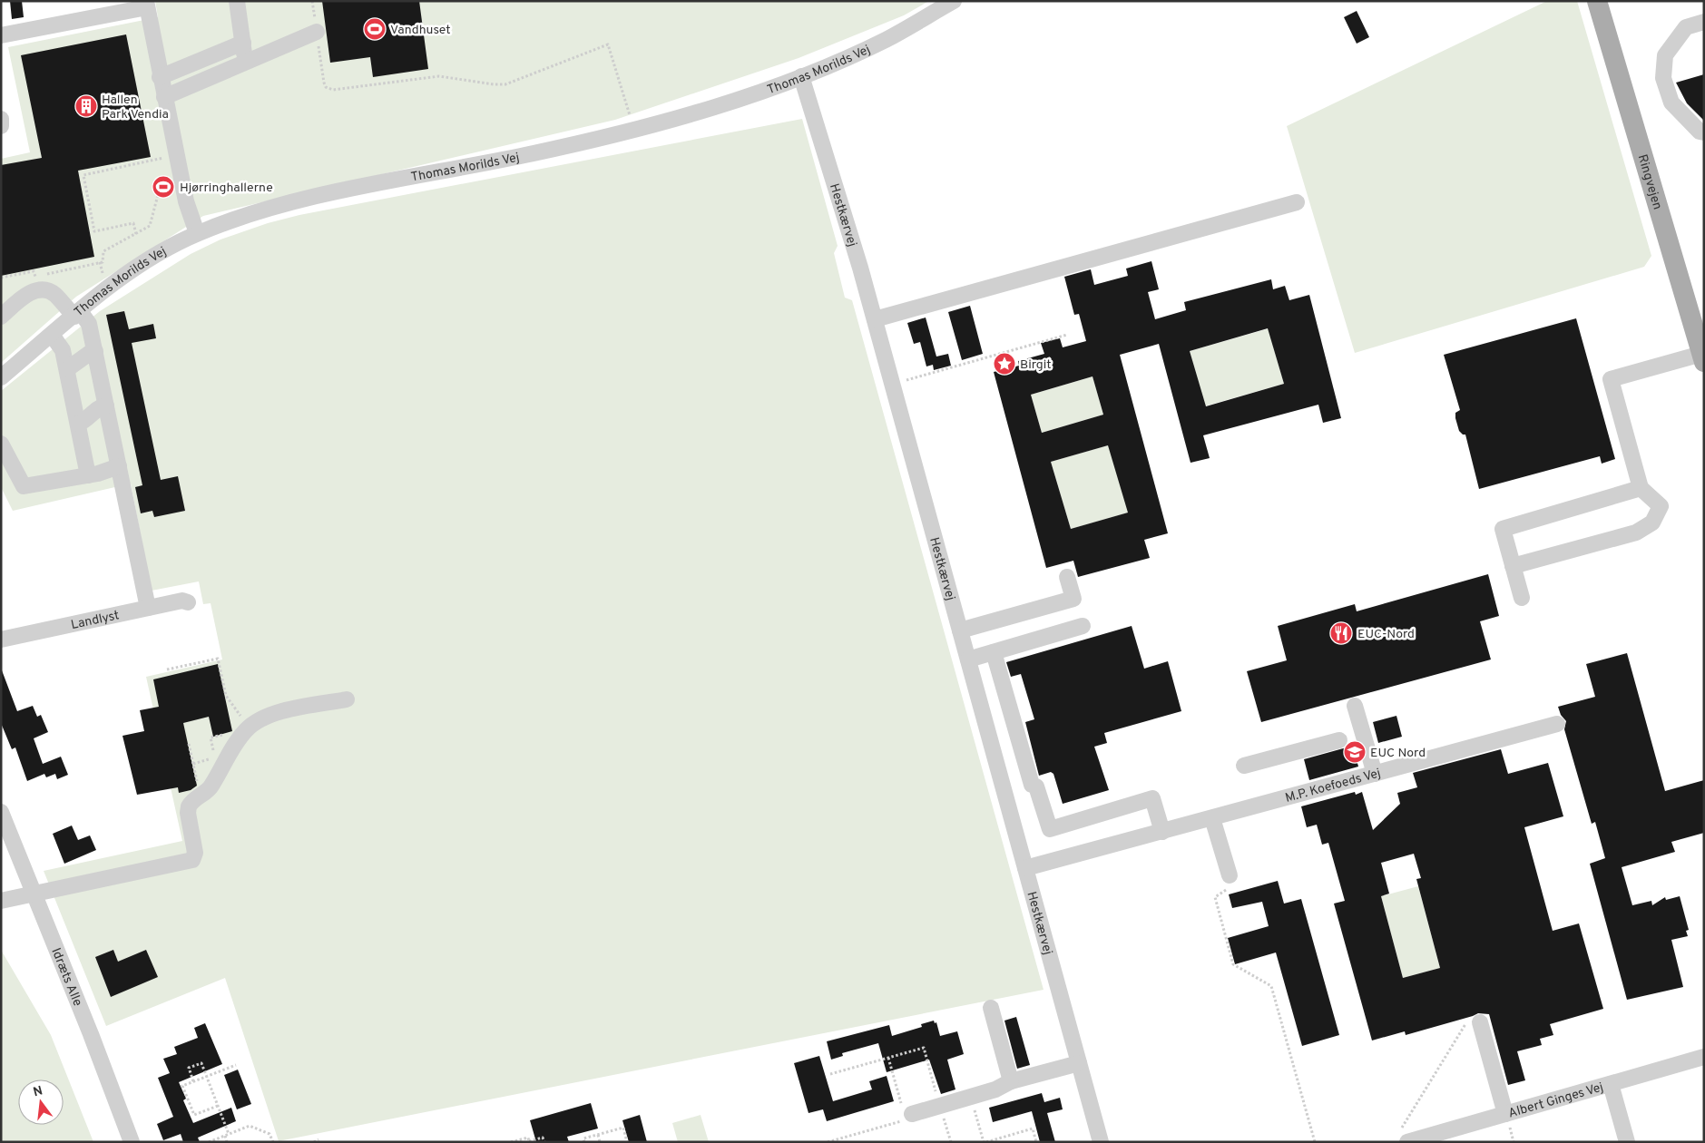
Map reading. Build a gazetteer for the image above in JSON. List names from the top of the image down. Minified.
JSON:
{"streets":{"main road":["Ringvejen"],"street":["Thomas Morilds Vej","Hestkærvej","Landlyst","M.P. Koefoeds Vej","Idræts Alle","Albert Ginges Vej"]},"crossings":[["Thomas Morilds Vej","Hestkærvej"],["Hestkærvej","M.P. Koefoeds Vej"]],"places":{"sports":["Vandhuset","Hjørringhallerne"],"building":["Hallen Park Vendia"],"place":["Birgit"],"restaurant":["EUC-Nord"],"school or university":["EUC Nord"]},"north":"top"}
